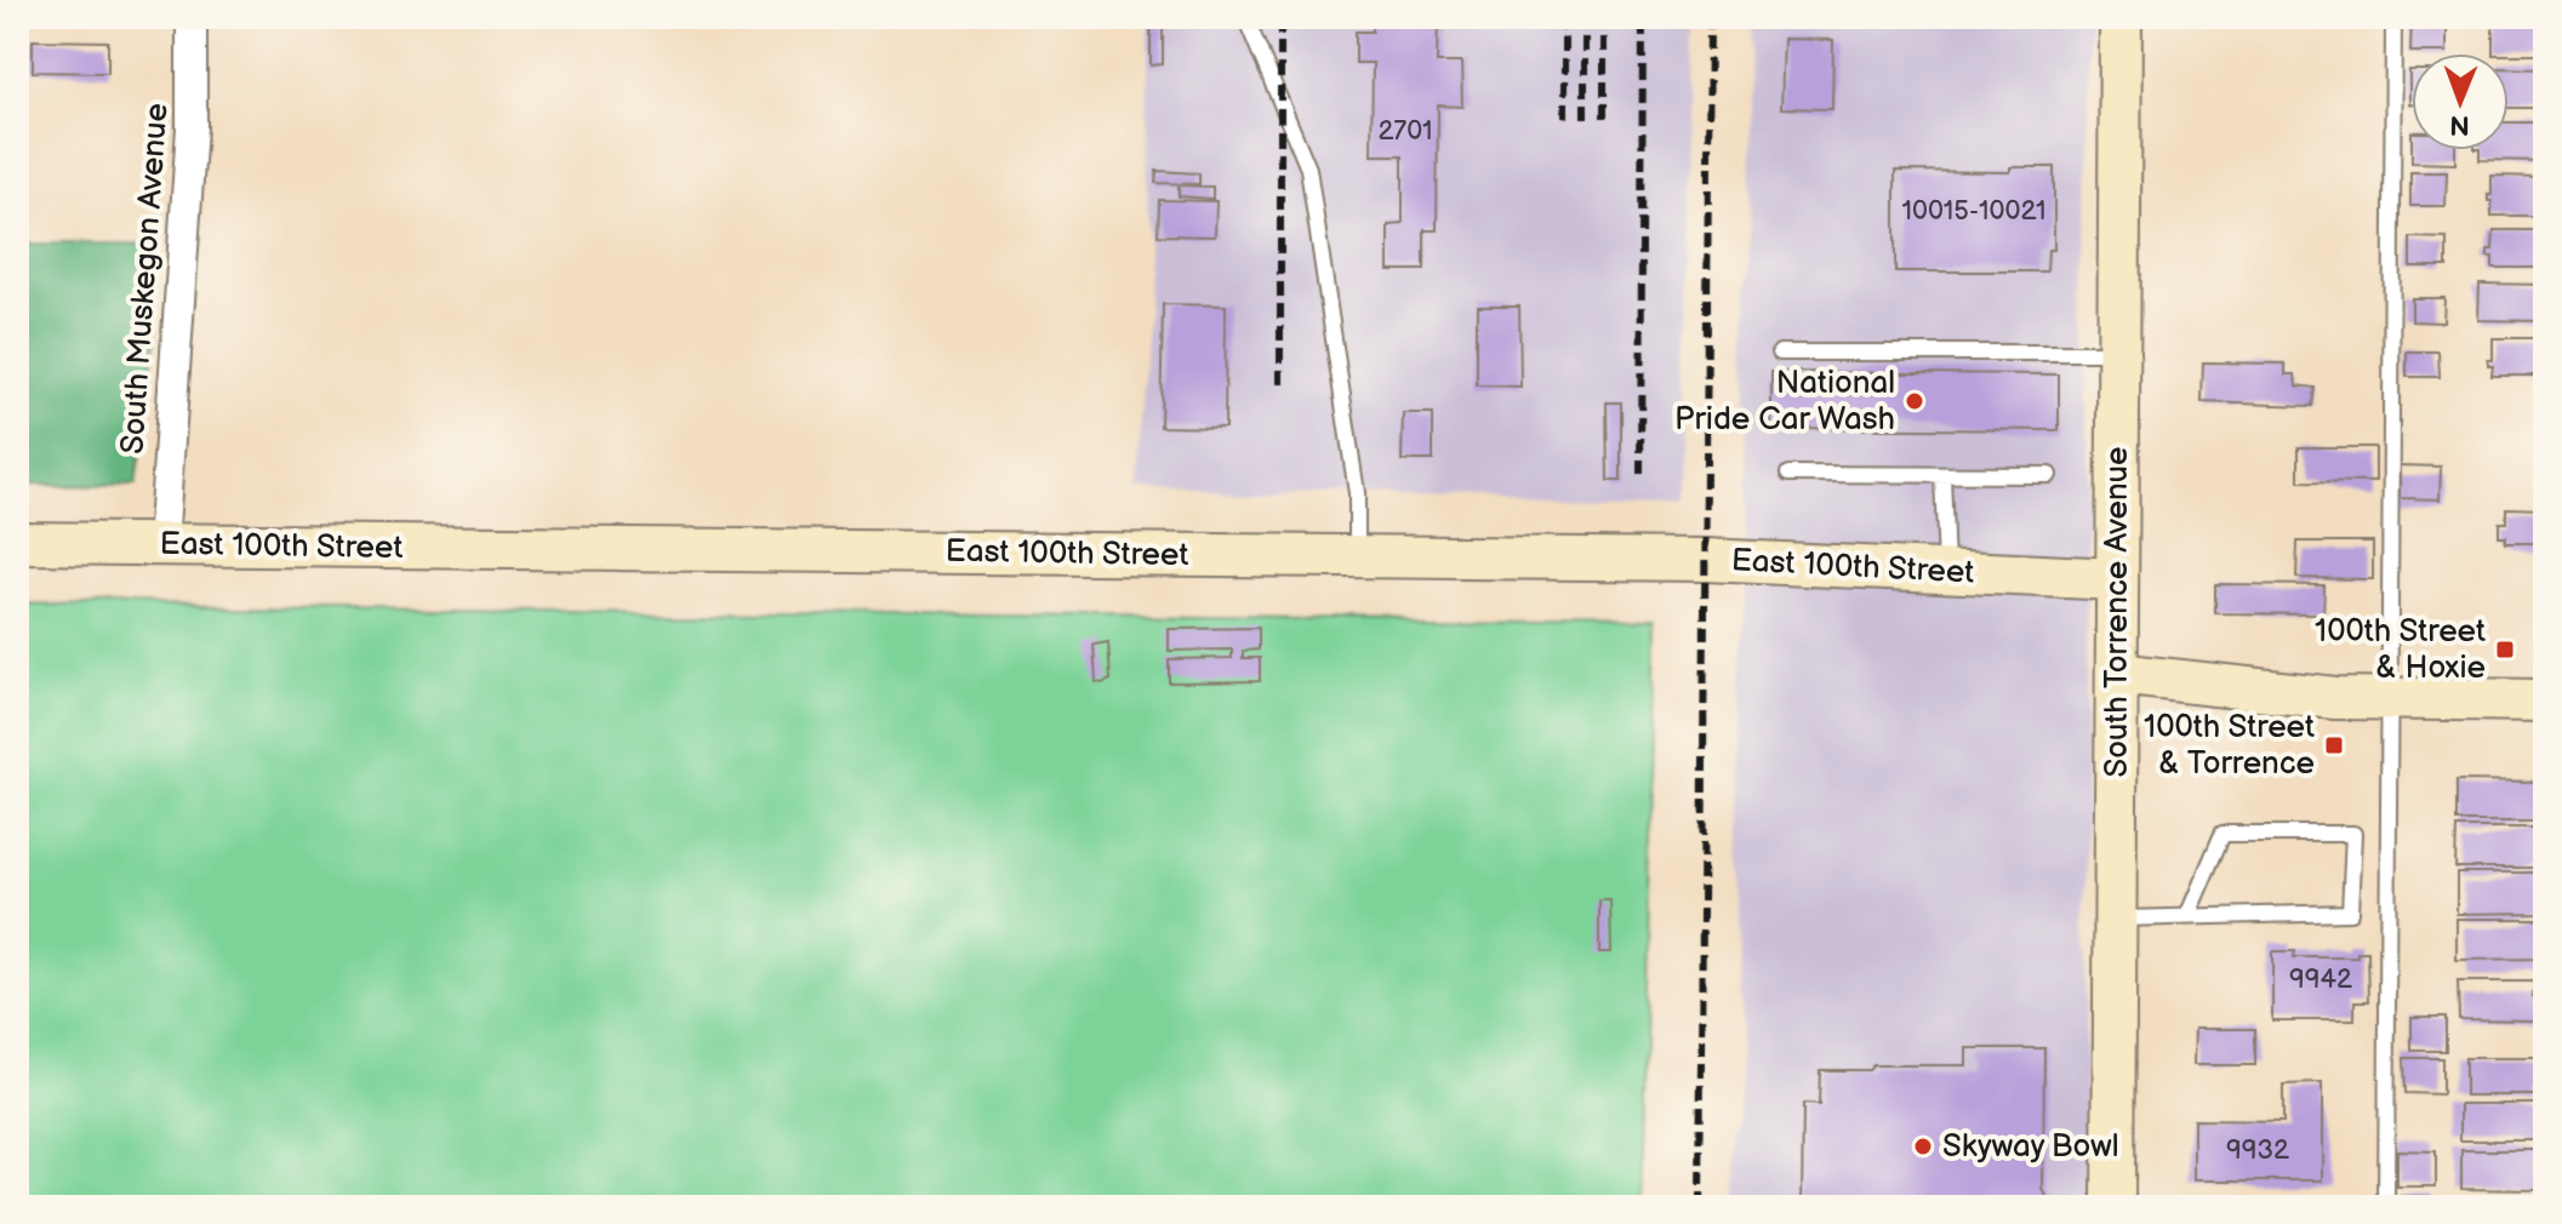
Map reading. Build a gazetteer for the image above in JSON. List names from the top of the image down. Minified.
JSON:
{"streets":{"main road":["East 100th Street","South Torrence Avenue"],"street":["South Muskegon Avenue"]},"crossings":[["South Muskegon Avenue","East 100th Street"],["East 100th Street","South Torrence Avenue"]],"places":{"other":["National Pride Car Wash","Skyway Bowl"],"transit":["100th Street & Hoxie","100th Street & Torrence"]},"house_numbers":["2701","10015-10021","9942","9932"],"north":"bottom"}
